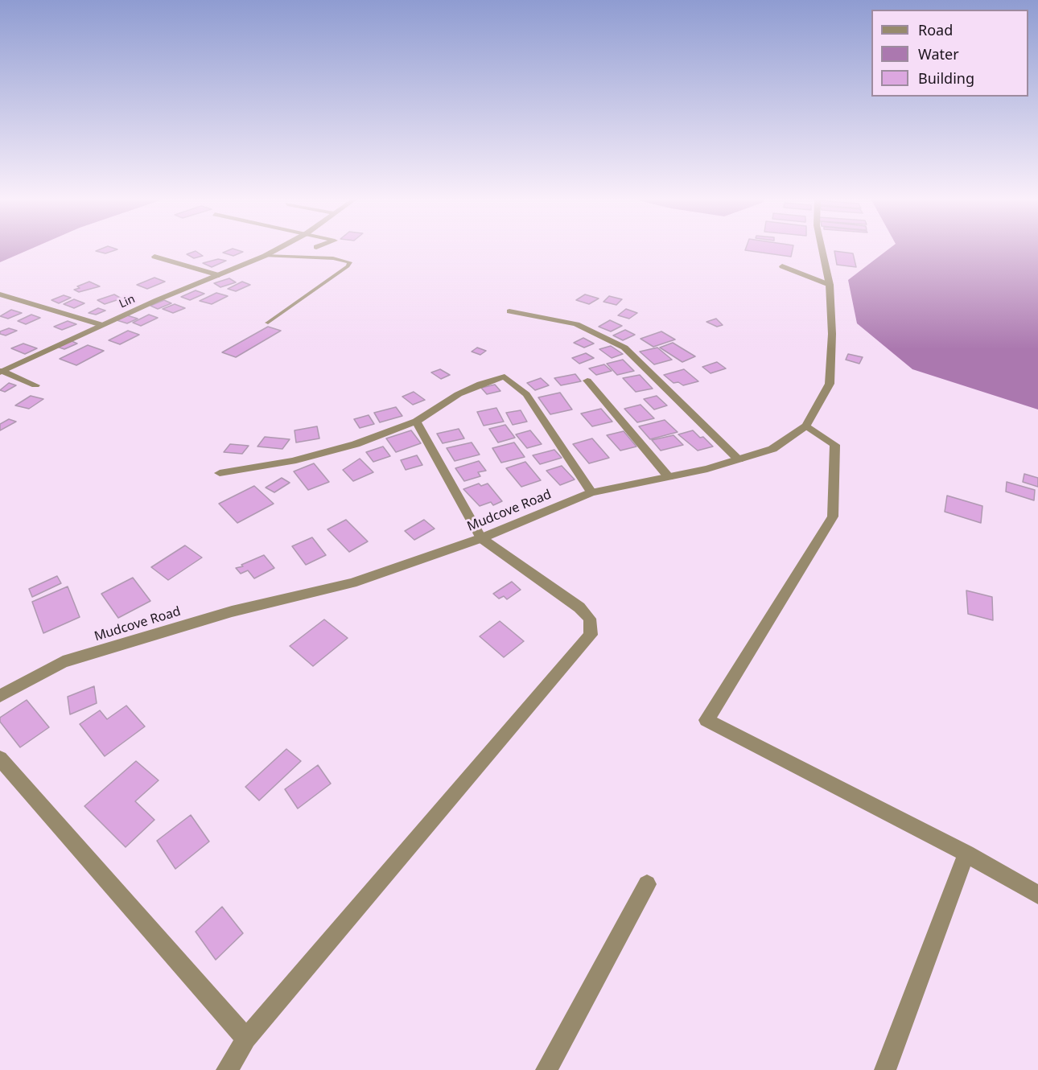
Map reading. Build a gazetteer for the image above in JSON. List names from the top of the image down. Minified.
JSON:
{"streets":{"street":["Lin","Mudcove Road"]},"legend":["Road","Water","Building"]}
